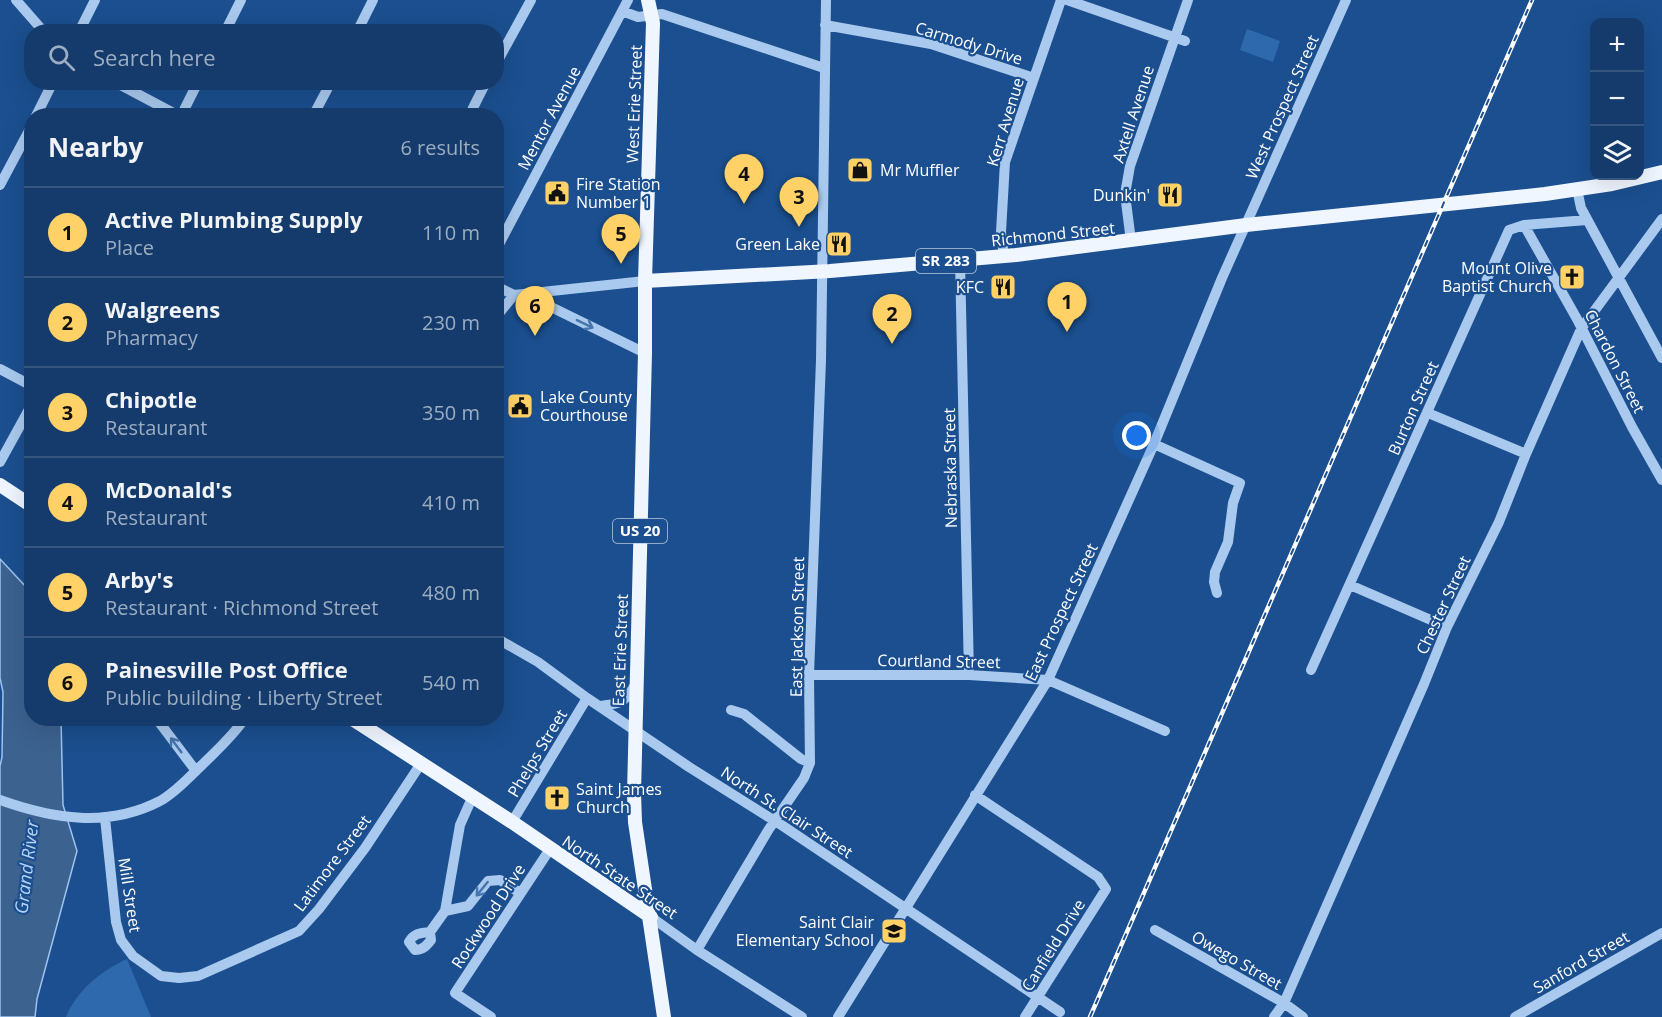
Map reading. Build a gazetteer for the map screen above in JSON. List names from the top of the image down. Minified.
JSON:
{"streets":{"main road":["West Erie Street","Richmond Street","SR 283","US 20","East Erie Street","North State Street"],"street":["Carmody Drive","West Prospect Street","Axtell Avenue","Mentor Avenue","Kerr Avenue","Chardon Street","Burton Street","Nebraska Street","Chester Street","East Prospect Street","East Jackson Street","Courtland Street","Phelps Street","North St. Clair Street","Latimore Street","Mill Street","Rockwood Drive","Canfield Drive","Owego Street","Sanford Street"]},"crossings":[["Carmody Drive","Kerr Avenue"],["Carmody Drive","East Jackson Street"],["West Erie Street","Richmond Street"],["West Erie Street","East Erie Street"],["West Prospect Street","Richmond Street"],["West Prospect Street","East Prospect Street"],["Axtell Avenue","Richmond Street"],["Kerr Avenue","Richmond Street"],["Richmond Street","Nebraska Street"],["Richmond Street","East Prospect Street"],["Richmond Street","East Jackson Street"],["Richmond Street","East Erie Street"],["Chardon Street","Burton Street"],["Chardon Street","Chester Street"],["Nebraska Street","Courtland Street"],["Chester Street","Owego Street"],["East Prospect Street","Courtland Street"],["East Prospect Street","North St. Clair Street"],["East Prospect Street","Canfield Drive"],["East Jackson Street","Courtland Street"],["East Jackson Street","North St. Clair Street"],["East Jackson Street","North State Street"],["East Erie Street","North St. Clair Street"],["East Erie Street","North State Street"],["Phelps Street","North St. Clair Street"],["Phelps Street","North State Street"],["North St. Clair Street","Canfield Drive"],["Latimore Street","North State Street"],["Latimore Street","Mill Street"],["North State Street","Rockwood Drive"]],"water":["Grand River"],"places":{"shop":["Mr Muffler"],"public building":["Fire Station Number 1","Lake County Courthouse"],"restaurant":["Dunkin'","Green Lake","KFC"],"church":["Mount Olive Baptist Church","Saint James Church"],"school or university":["Saint Clair Elementary School"]},"page":{"map_buttons":["+","−"],"search":"Search here","heading":["Nearby","6 results"],"pins":["4","3","5","1","6","2"],"list":[{"mark":"1","name":"Active Plumbing Supply","note":"Place","value":"110 m"},{"mark":"2","name":"Walgreens","note":"Pharmacy","value":"230 m"},{"mark":"3","name":"Chipotle","note":"Restaurant","value":"350 m"},{"mark":"4","name":"McDonald's","note":"Restaurant","value":"410 m"},{"mark":"5","name":"Arby's","note":"Restaurant · Richmond Street","value":"480 m"},{"mark":"6","name":"Painesville Post Office","note":"Public building · Liberty Street","value":"540 m"}]}}
